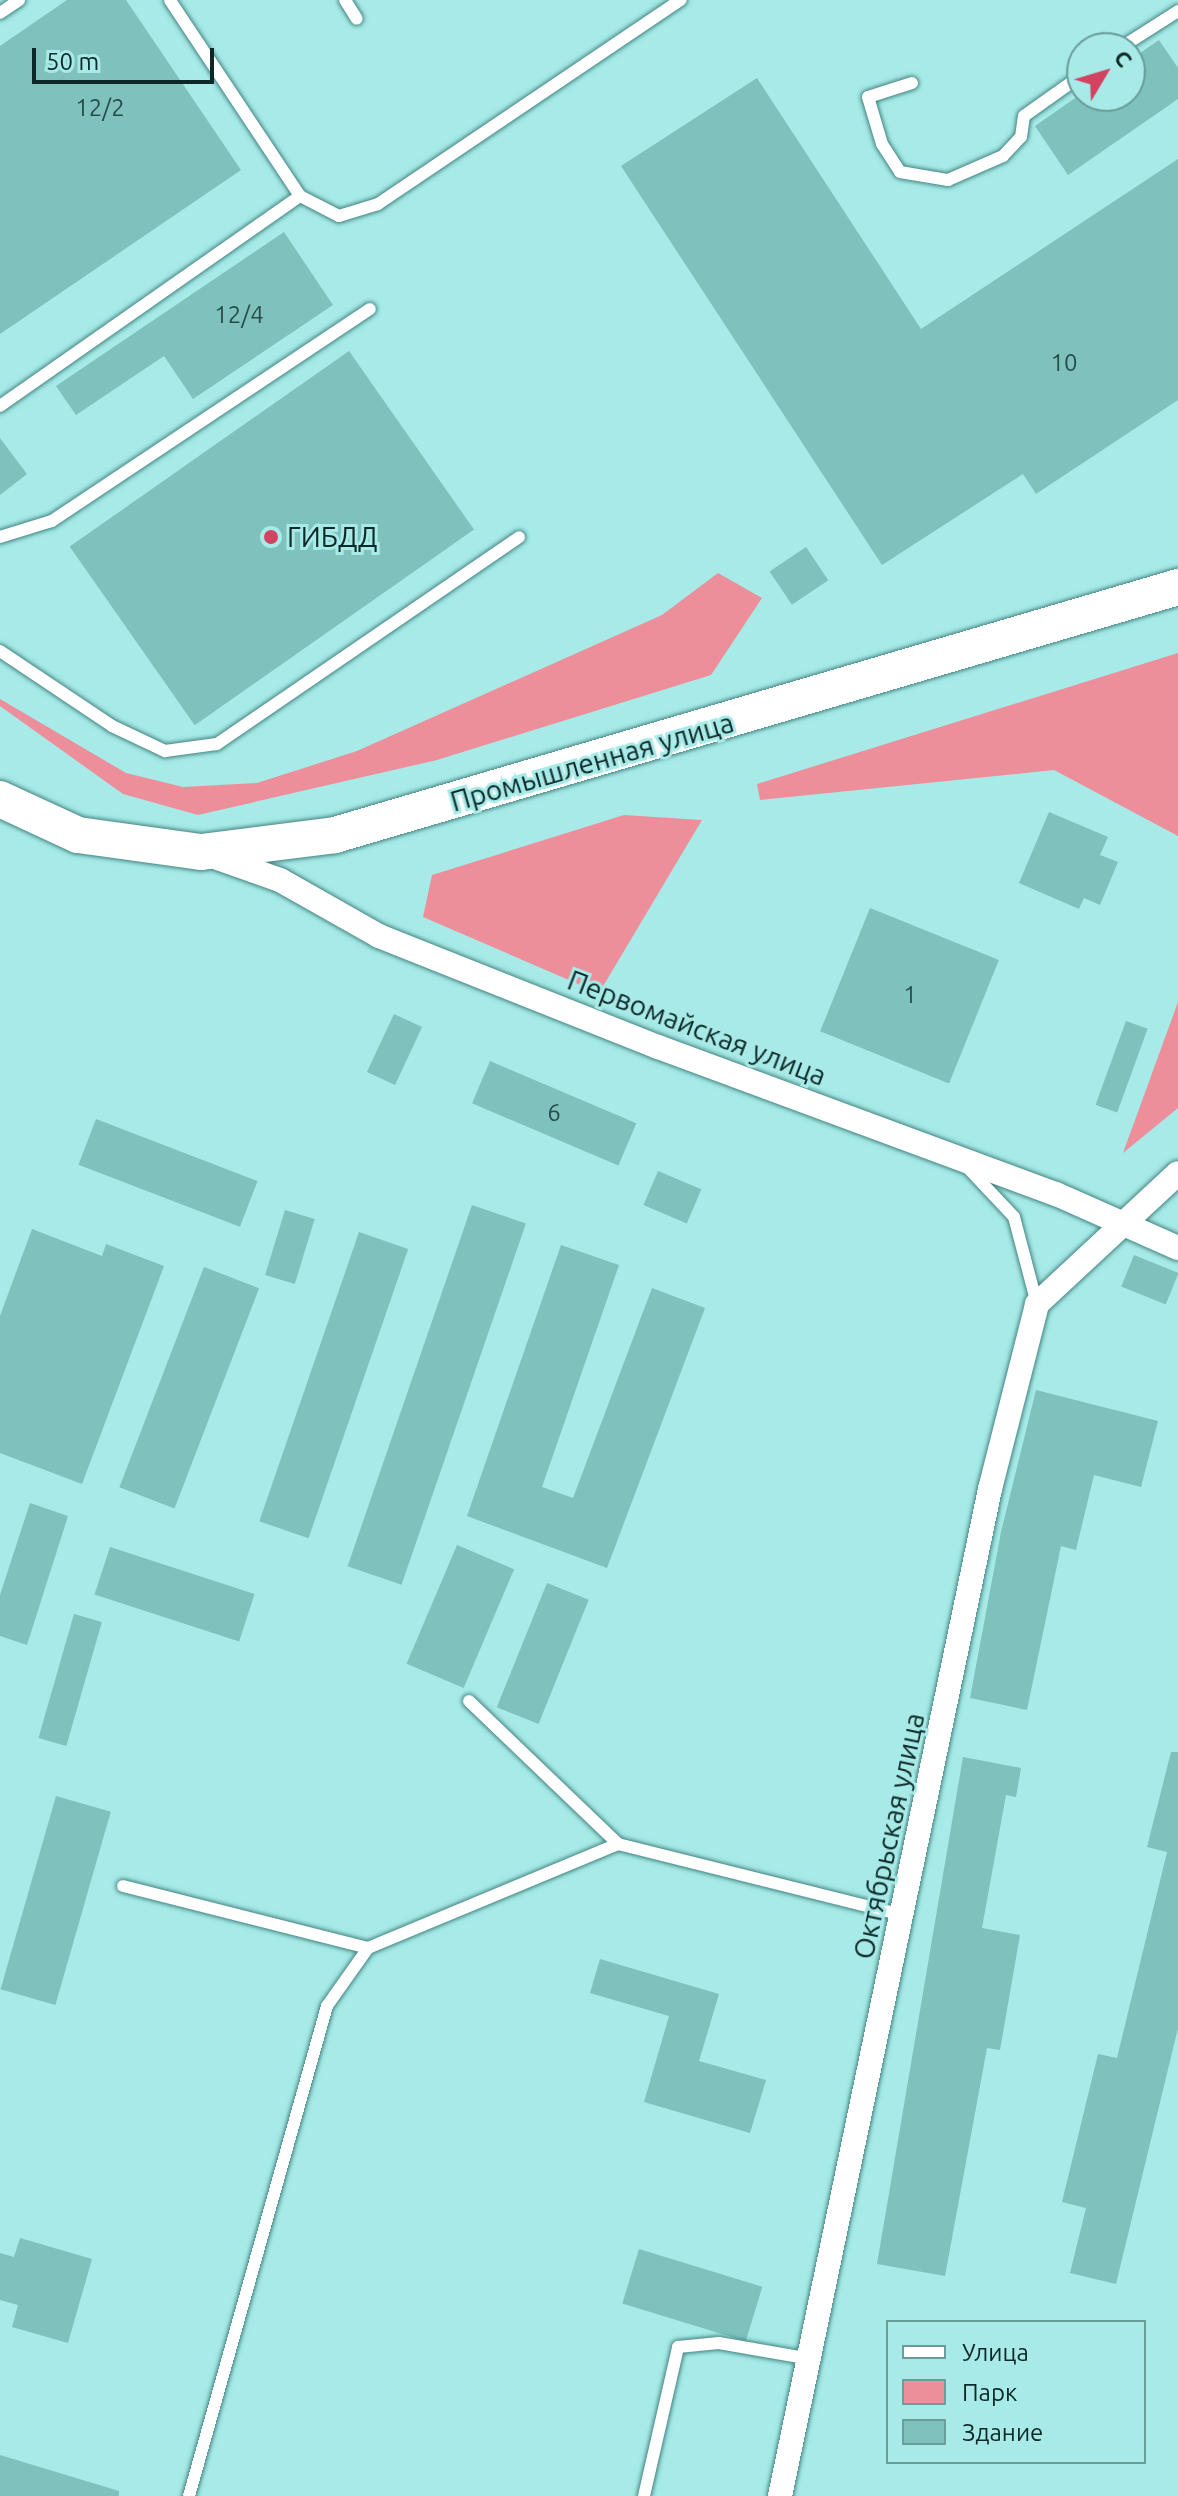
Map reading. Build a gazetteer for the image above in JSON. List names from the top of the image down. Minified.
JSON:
{"streets":{"main road":["Промышленная улица"],"street":["Первомайская улица","Октябрьская улица"]},"crossings":[["Промышленная улица","Первомайская улица"]],"places":["ГИБДД"],"house_numbers":["12/2","12/4","10","1","6"],"legend":["Улица","Парк","Здание"],"scale_bar":"50 m","north":"top right"}
